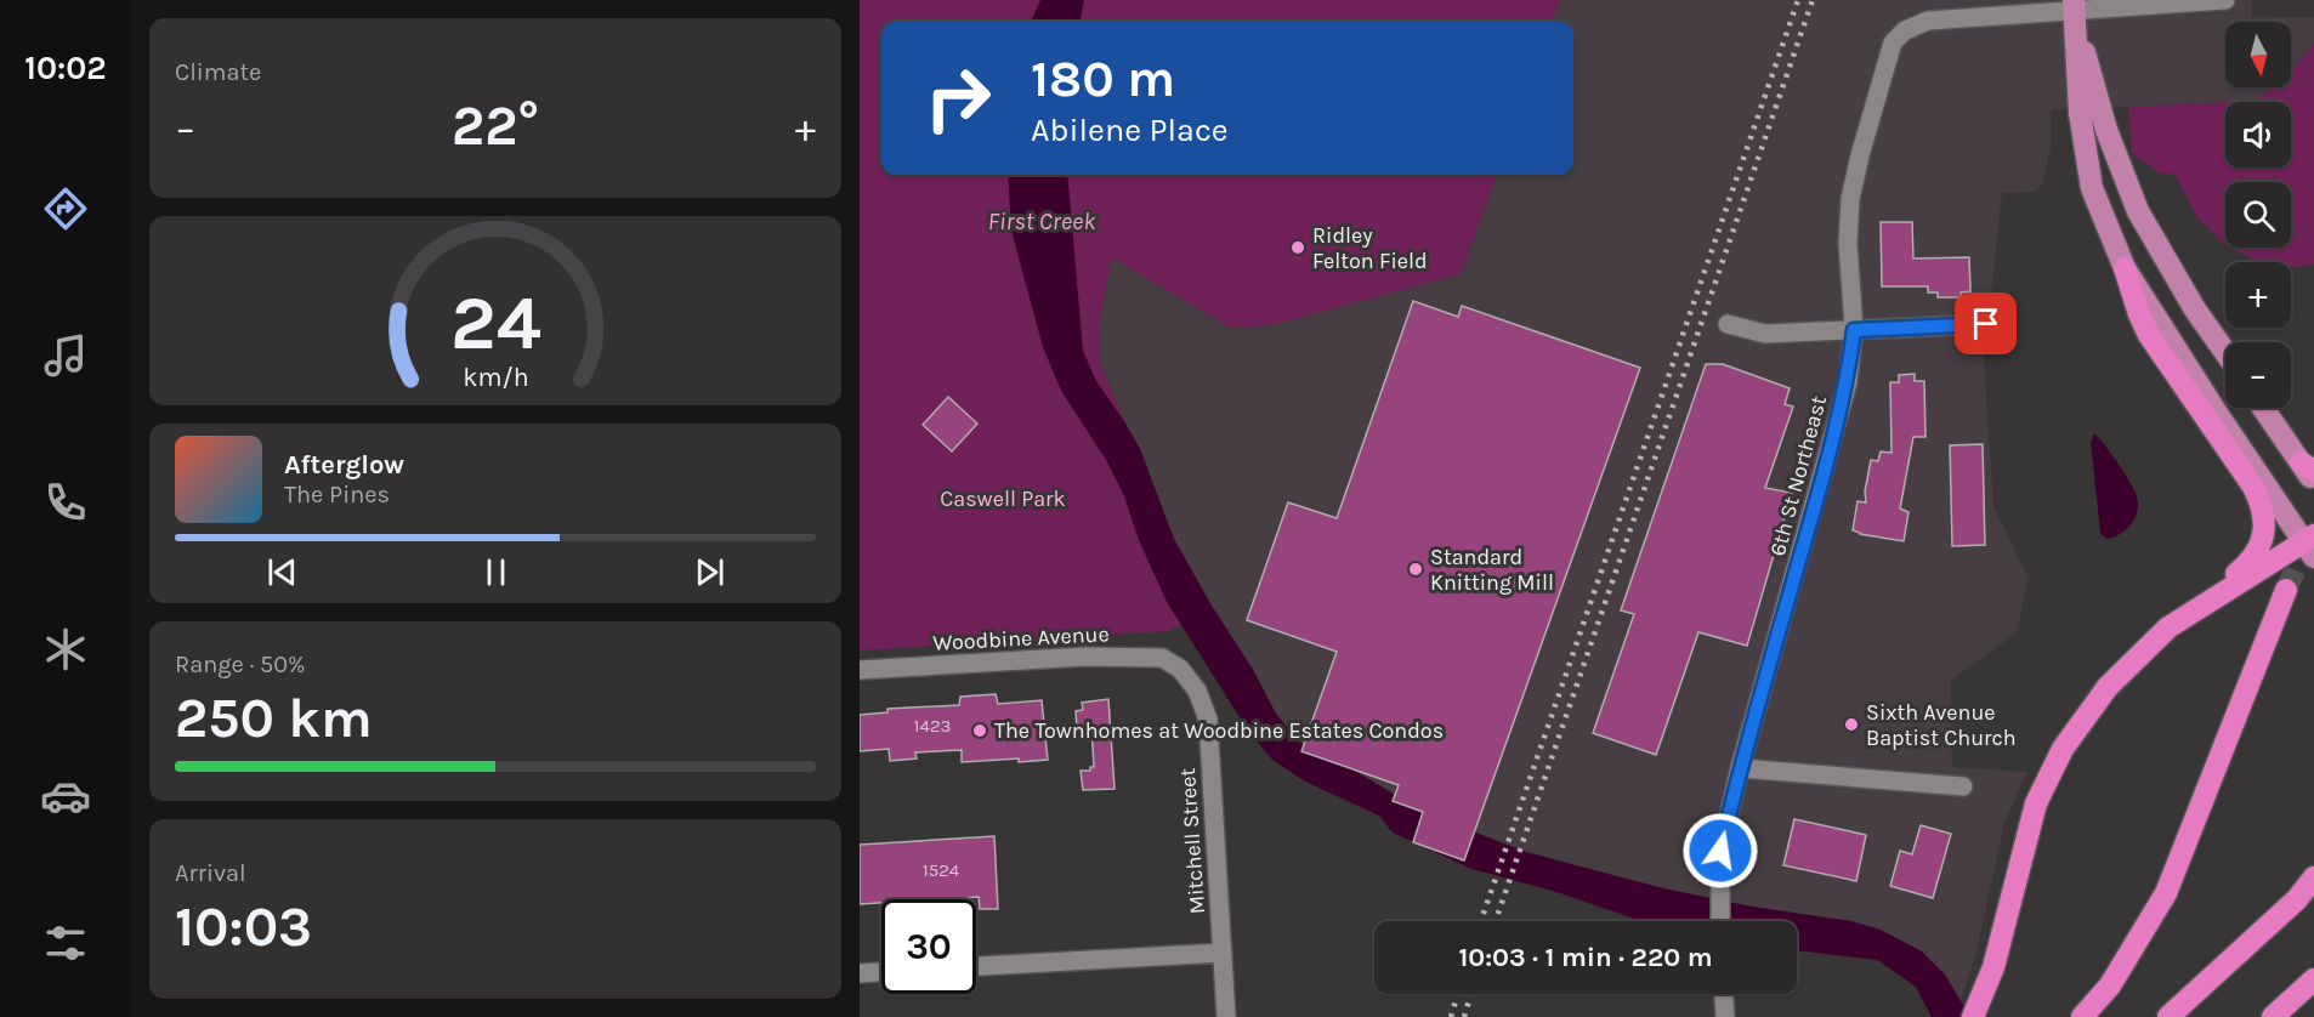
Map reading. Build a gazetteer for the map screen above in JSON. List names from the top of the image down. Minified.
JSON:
{"streets":{"street":["6th St Northeast","Woodbine Avenue","Mitchell Street"]},"crossings":[["Woodbine Avenue","Mitchell Street"]],"water":["First Creek"],"parks":["Caswell Park"],"places":["Ridley Felton Field","Standard Knitting Mill","Sixth Avenue Baptist Church","The Townhomes at Woodbine Estates Condos"],"house_numbers":["1423","1524"],"north":"bottom","page":{"tabs":"10:02","tile":["Climate",["Range · 50%","250 km"],["Arrival","10:03"]],"map_buttons":["+","−"],"turn":["180 m","Abilene Place"],"heat":["−","22°","+"],"song":["Afterglow","The Pines"],"limit":"30","trip":"10:03 · 1 min · 220 m","gauge":["24","km/h"]}}
